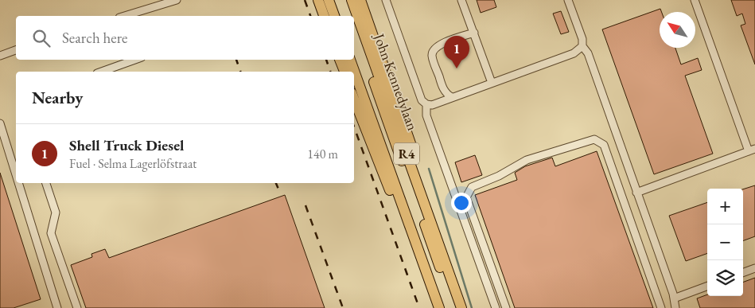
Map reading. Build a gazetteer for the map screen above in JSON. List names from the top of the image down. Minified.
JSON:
{"streets":{"highway":["John Kennedylaan","R4"]},"north":"top left","page":{"search":"Search here","pins":"1","heading":"Nearby","list":[{"mark":"1","name":"Shell Truck Diesel","note":"Fuel · Selma Lagerlöfstraat","value":"140 m"}],"map_buttons":["+","−"]}}
